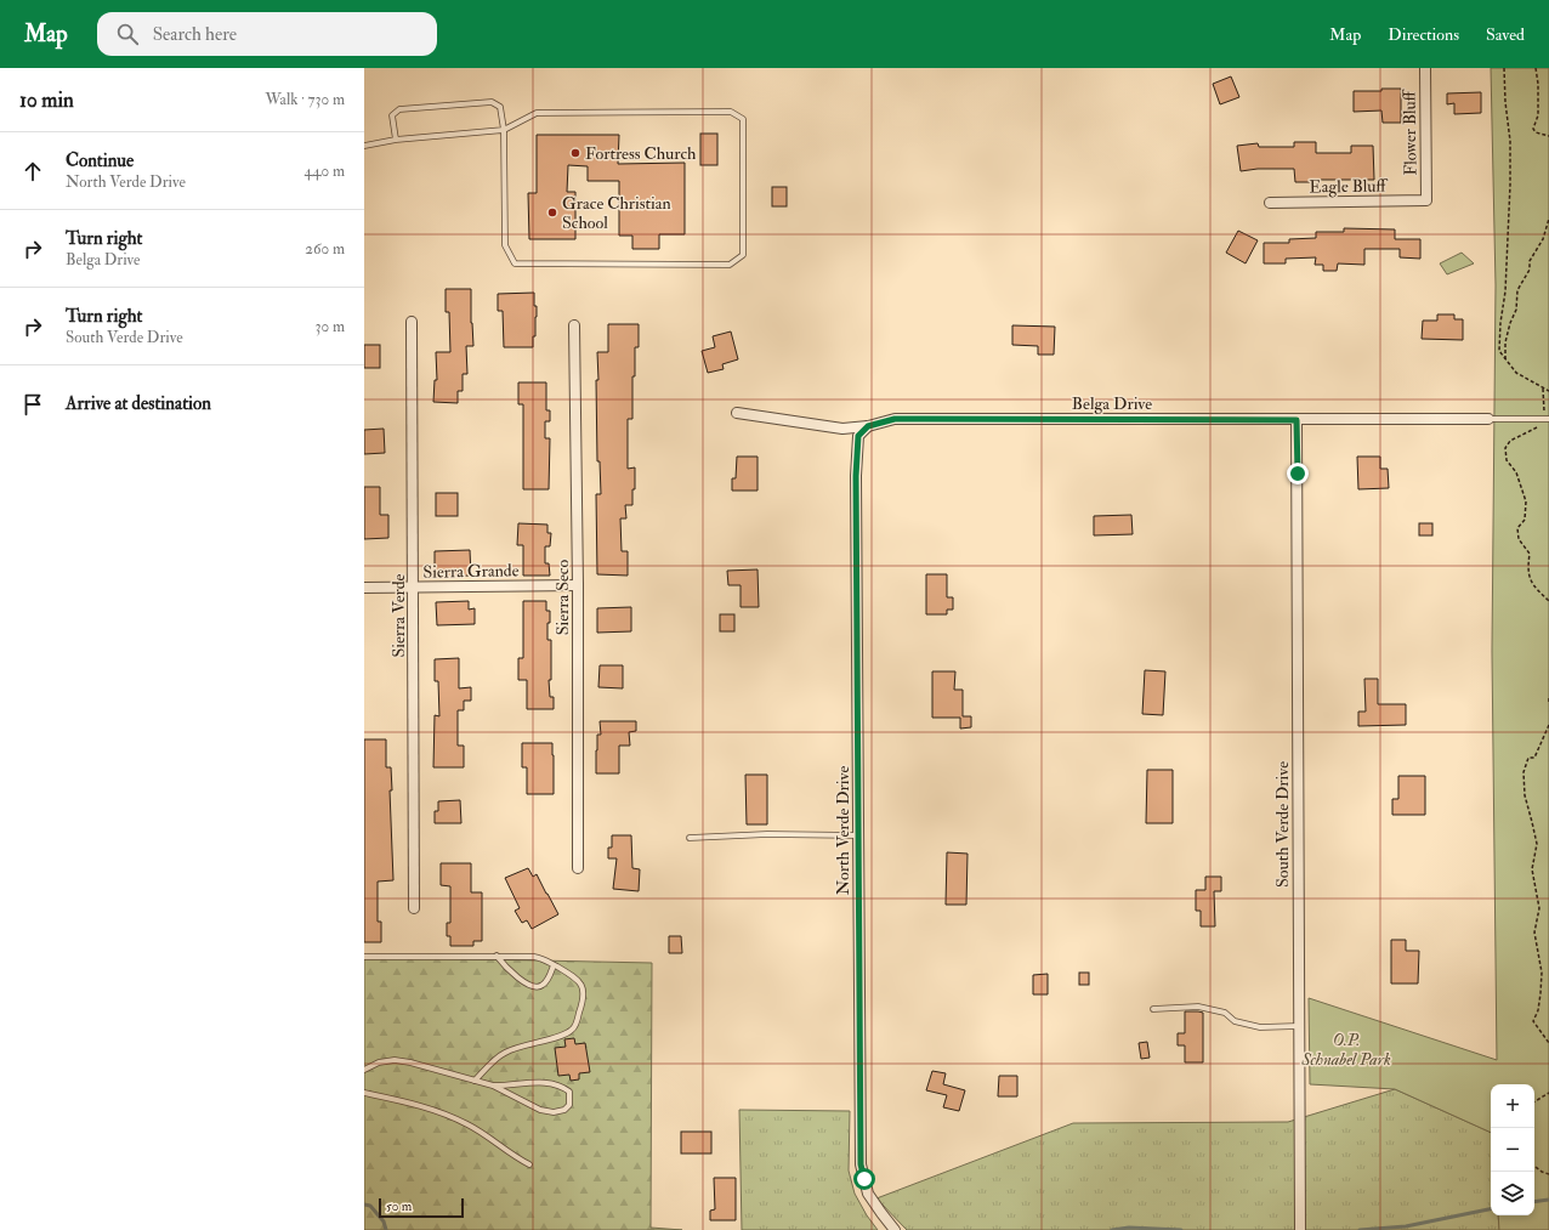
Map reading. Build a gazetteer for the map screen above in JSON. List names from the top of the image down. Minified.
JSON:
{"streets":{"street":["Flower Bluff","Eagle Bluff","Belga Drive","Sierra Grande","Sierra Seco","Sierra Verde","South Verde Drive","North Verde Drive"]},"crossings":[["Flower Bluff","Eagle Bluff"],["Belga Drive","South Verde Drive"],["Belga Drive","North Verde Drive"],["Sierra Grande","Sierra Seco"],["Sierra Grande","Sierra Verde"]],"parks":["O.P. Schnabel Park"],"places":["Fortress Church","Grace Christian School"],"scale_bar":"50 m","page":{"header":"Map","search":"Search here","nav":["Map","Directions","Saved"],"heading":["10 min","Walk · 730 m"],"list":[["Continue","North Verde Drive","440 m"],["Turn right","Belga Drive","260 m"],["Turn right","South Verde Drive","30 m"],"Arrive at destination"],"map_buttons":["+","−"],"scale":"50 m"}}
